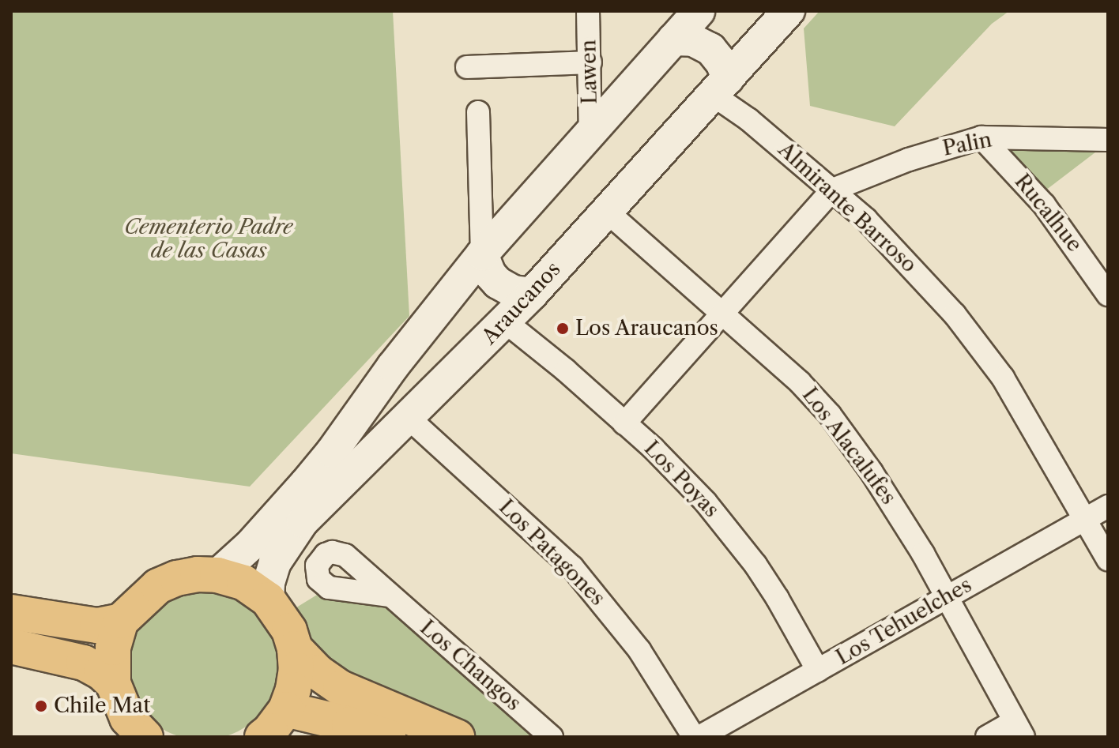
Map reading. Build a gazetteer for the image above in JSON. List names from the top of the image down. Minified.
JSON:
{"streets":{"main road":["Araucanos"],"street":["Lawen","Palin","Almirante Barroso","Rucalhue","Los Alacalufes","Los Poyas","Los Patagones","Los Tehuelches","Los Changos"]},"crossings":[["Palin","Almirante Barroso"],["Palin","Rucalhue"],["Almirante Barroso","Araucanos"],["Almirante Barroso","Los Tehuelches"],["Araucanos","Los Alacalufes"],["Araucanos","Los Poyas"],["Araucanos","Los Patagones"],["Los Alacalufes","Los Tehuelches"],["Los Poyas","Los Tehuelches"]],"parks":["Cementerio Padre de las Casas"],"places":["Los Araucanos","Chile Mat"]}
